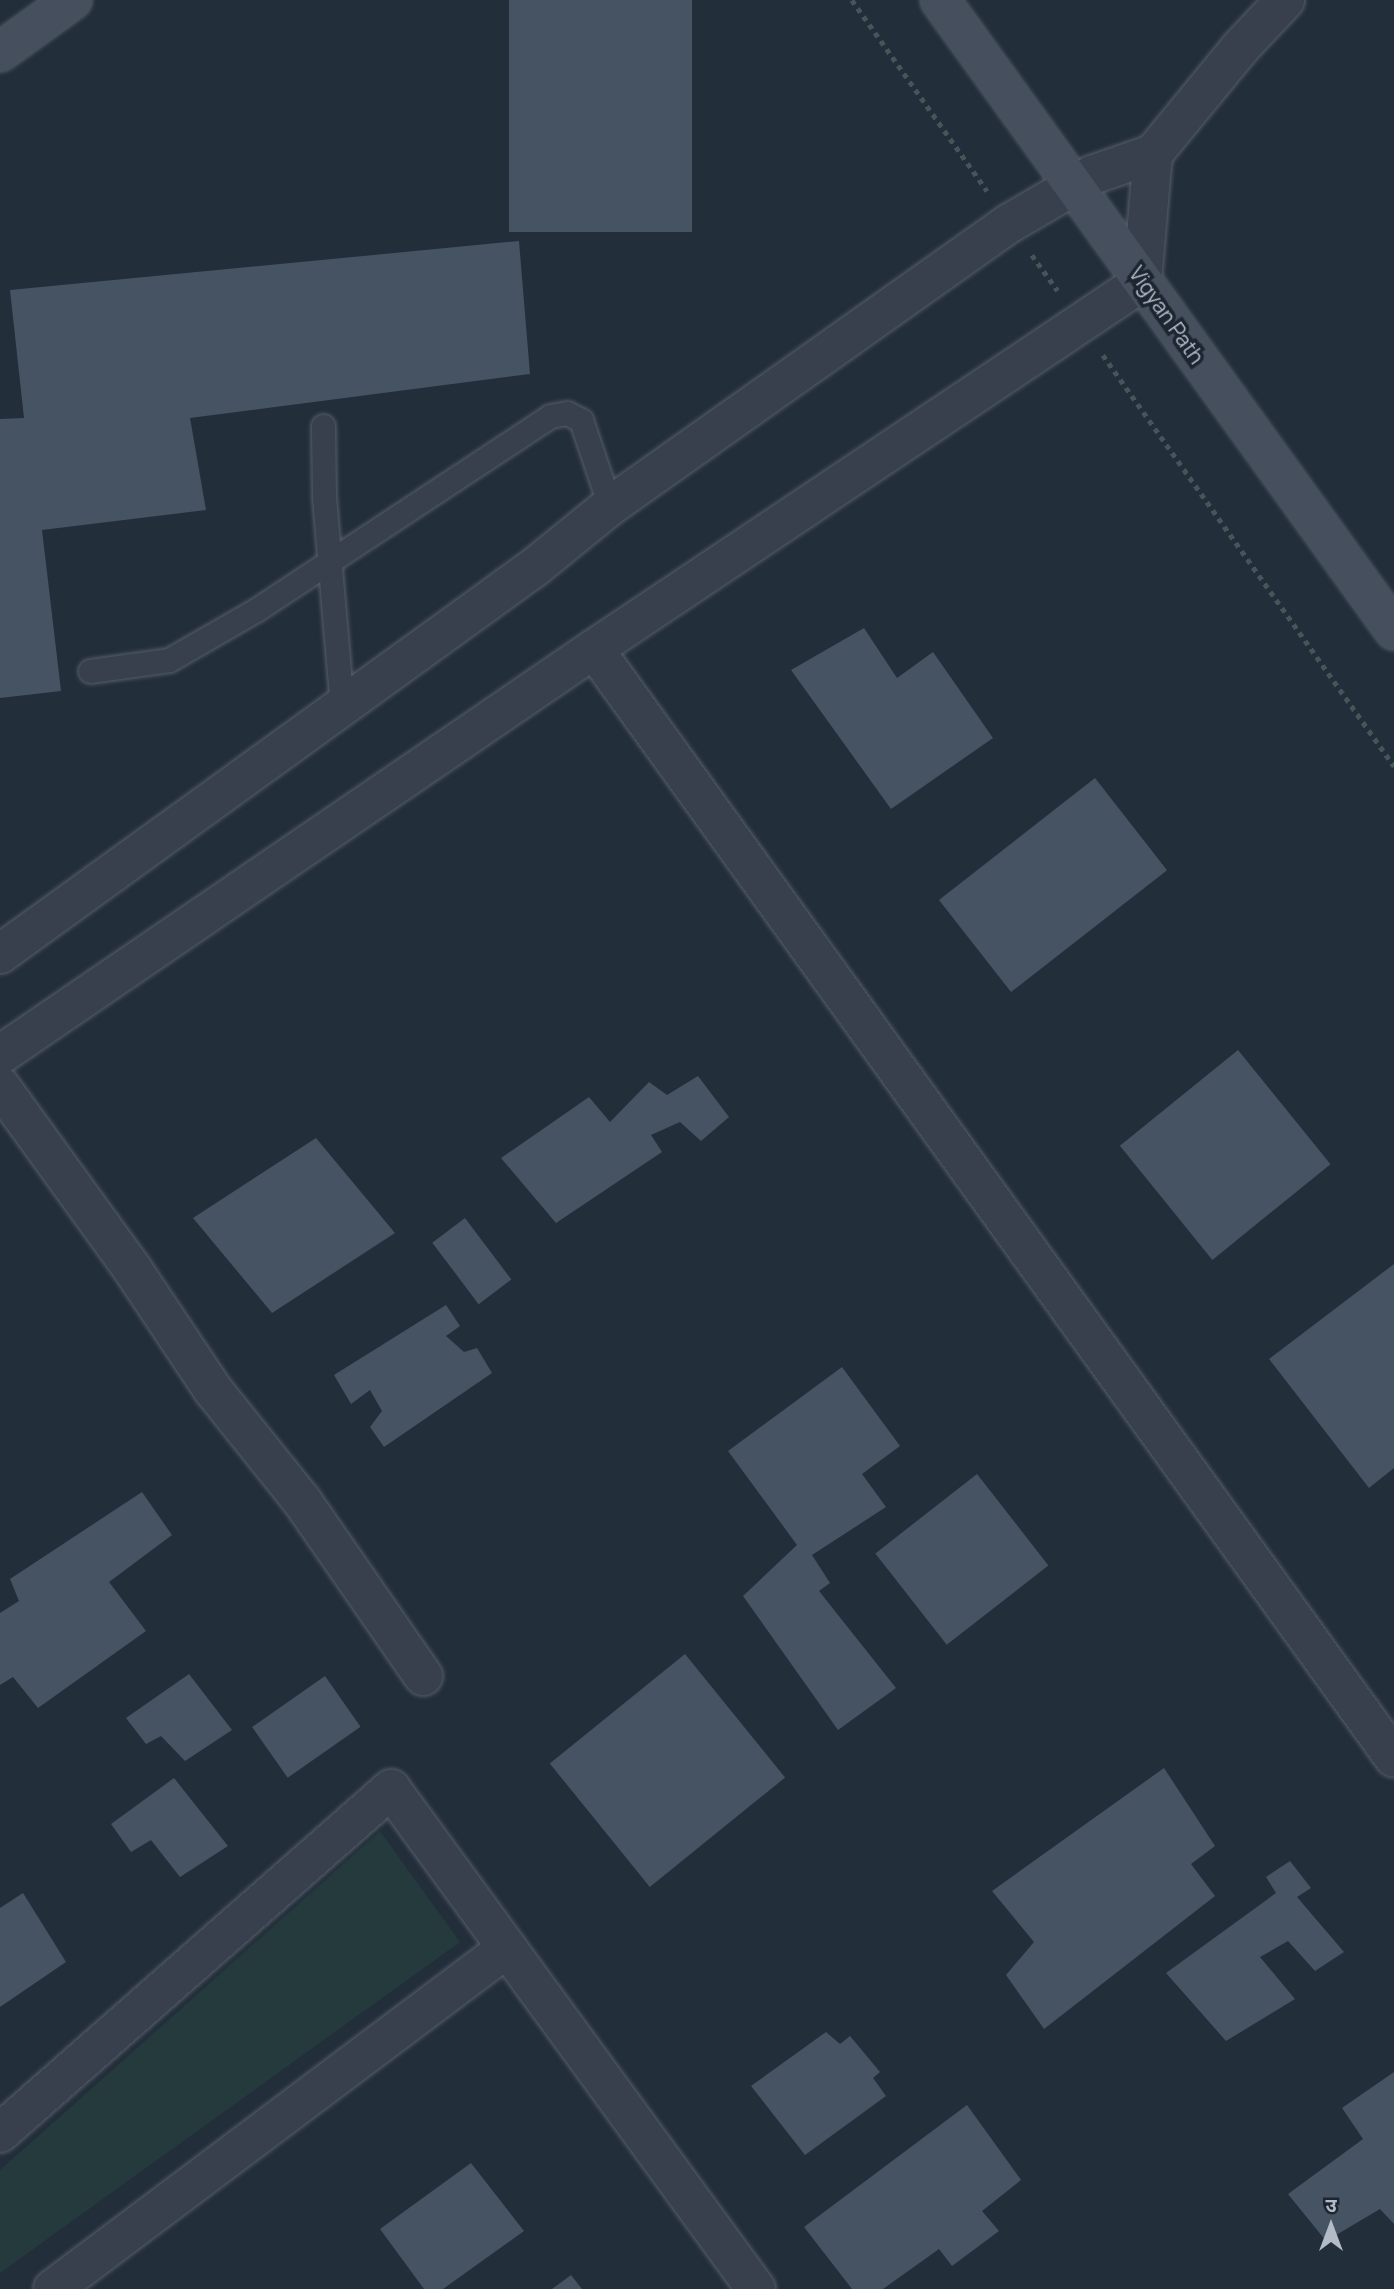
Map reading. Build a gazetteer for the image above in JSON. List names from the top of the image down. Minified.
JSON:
{"streets":{"main road":["Vigyan Path"]},"north":"top"}
